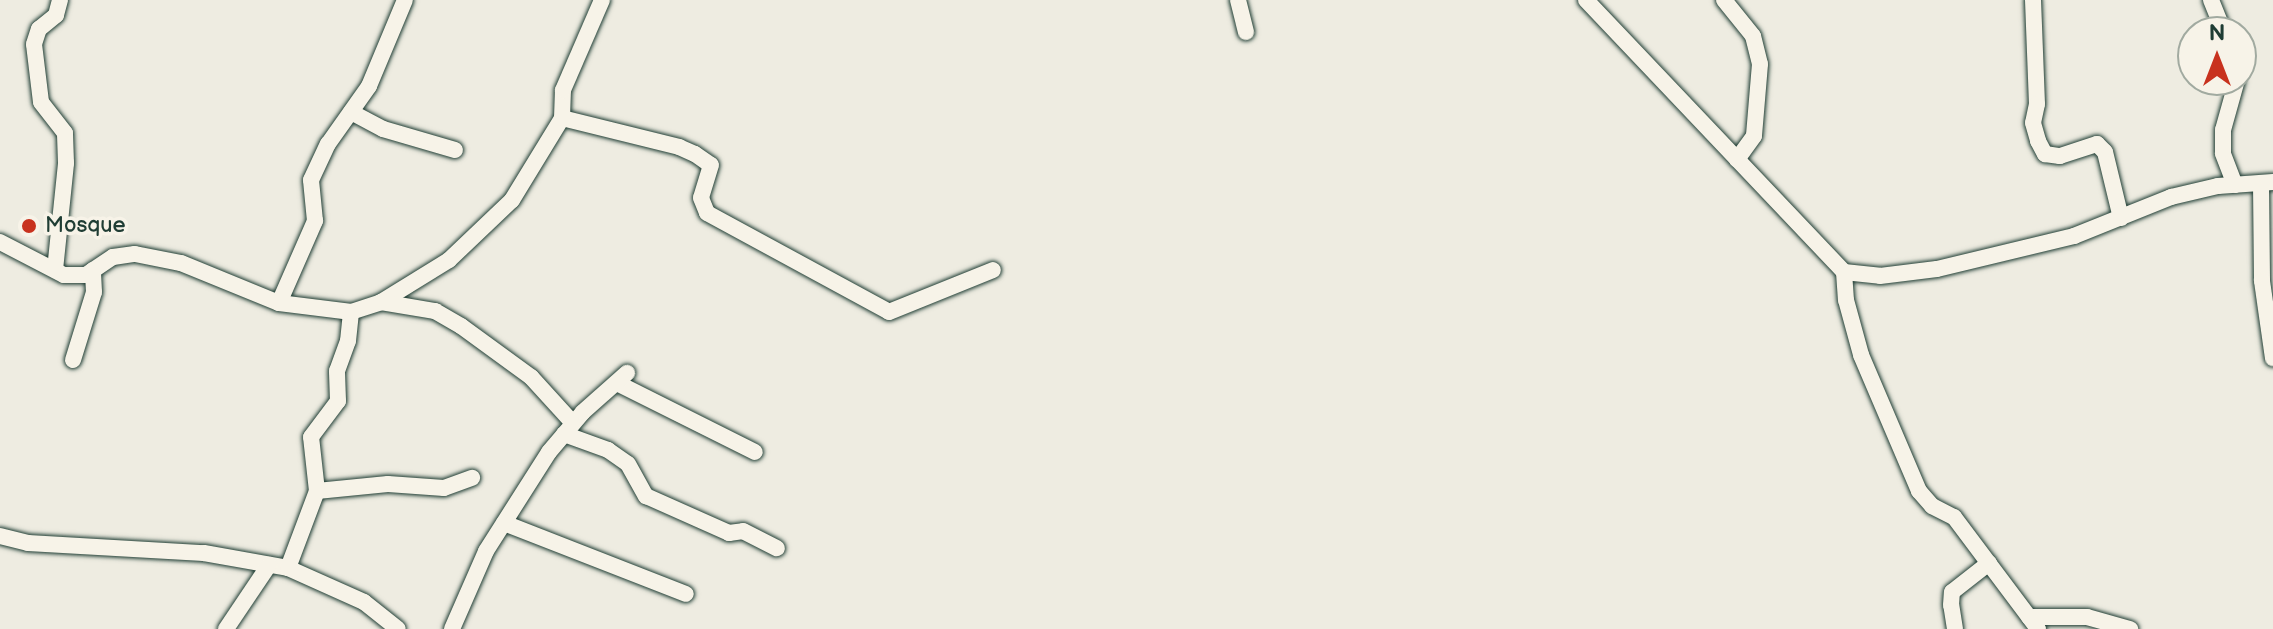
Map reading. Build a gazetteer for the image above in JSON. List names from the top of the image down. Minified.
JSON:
{"places":["Mosque"],"north":"top"}
